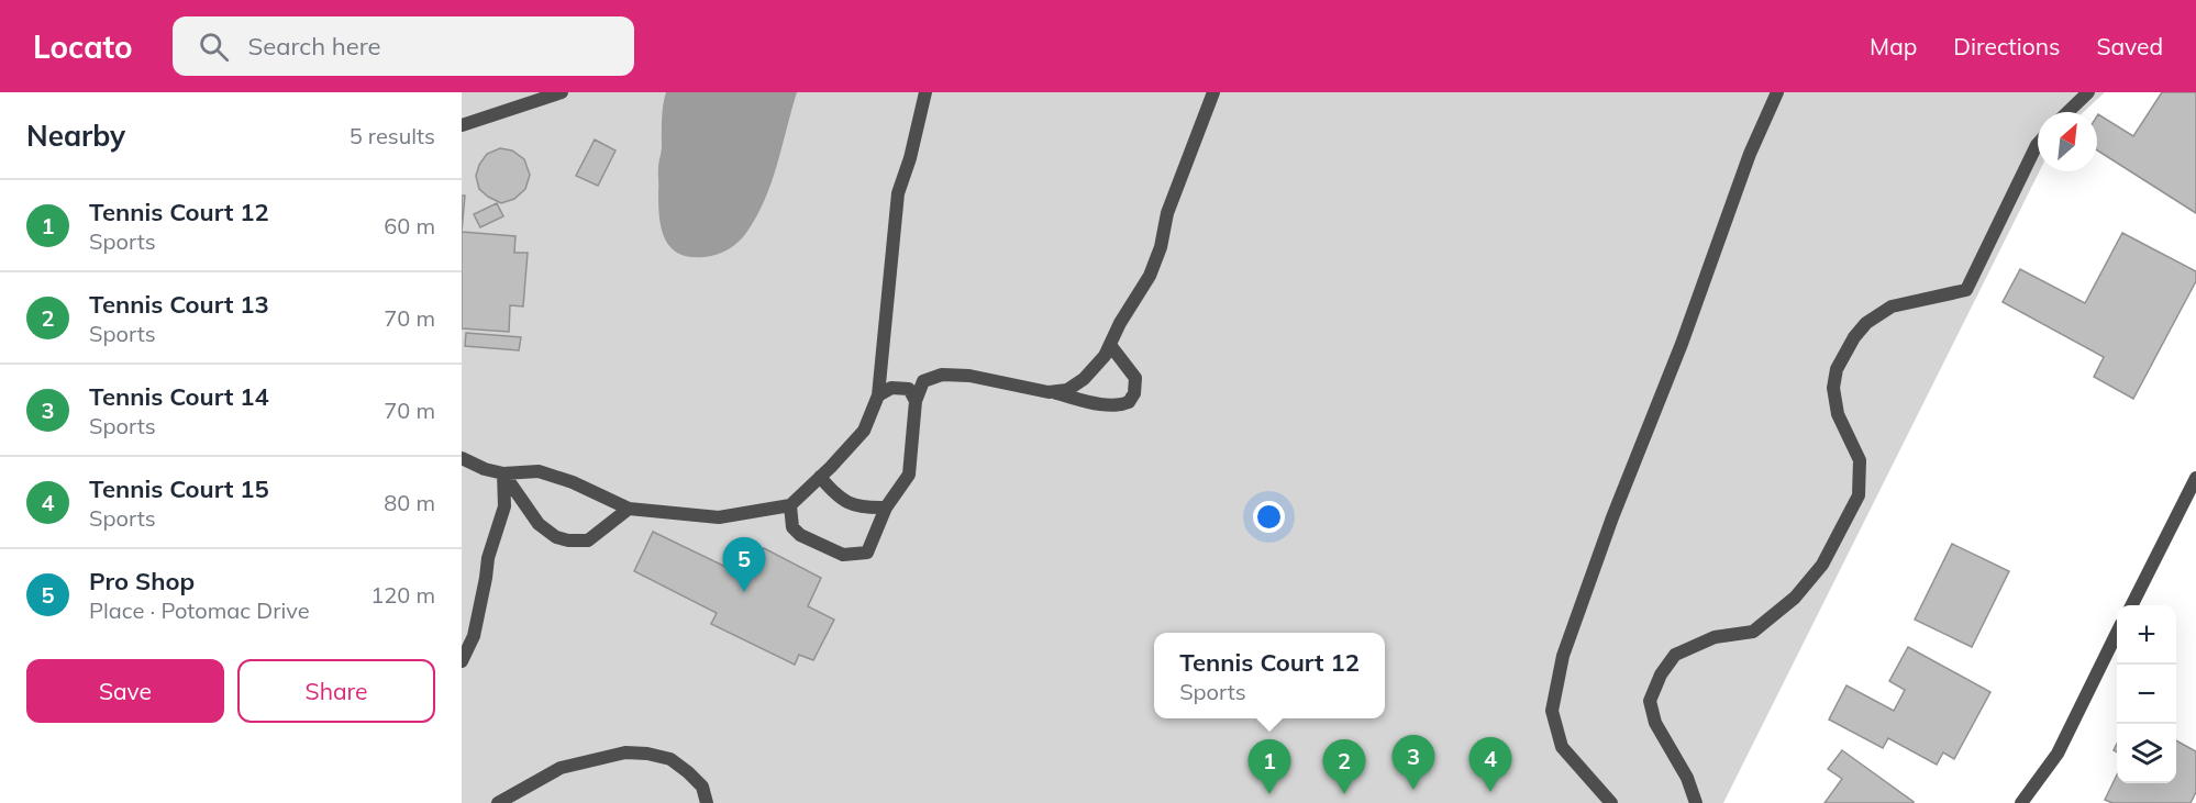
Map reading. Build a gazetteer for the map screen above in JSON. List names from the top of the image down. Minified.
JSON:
{"north":"top right","page":{"header":"Locato","search":"Search here","nav":["Map","Directions","Saved"],"heading":["Nearby","5 results"],"list":[{"mark":"1","name":"Tennis Court 12","note":"Sports","value":"60 m"},{"mark":"2","name":"Tennis Court 13","note":"Sports","value":"70 m"},{"mark":"3","name":"Tennis Court 14","note":"Sports","value":"70 m"},{"mark":"4","name":"Tennis Court 15","note":"Sports","value":"80 m"},{"mark":"5","name":"Pro Shop","note":"Place · Potomac Drive","value":"120 m"}],"pins":["5","3","4","1","2"],"map_buttons":["+","−"],"popup":["Tennis Court 12","Sports"],"buttons":["Save","Share"]}}
